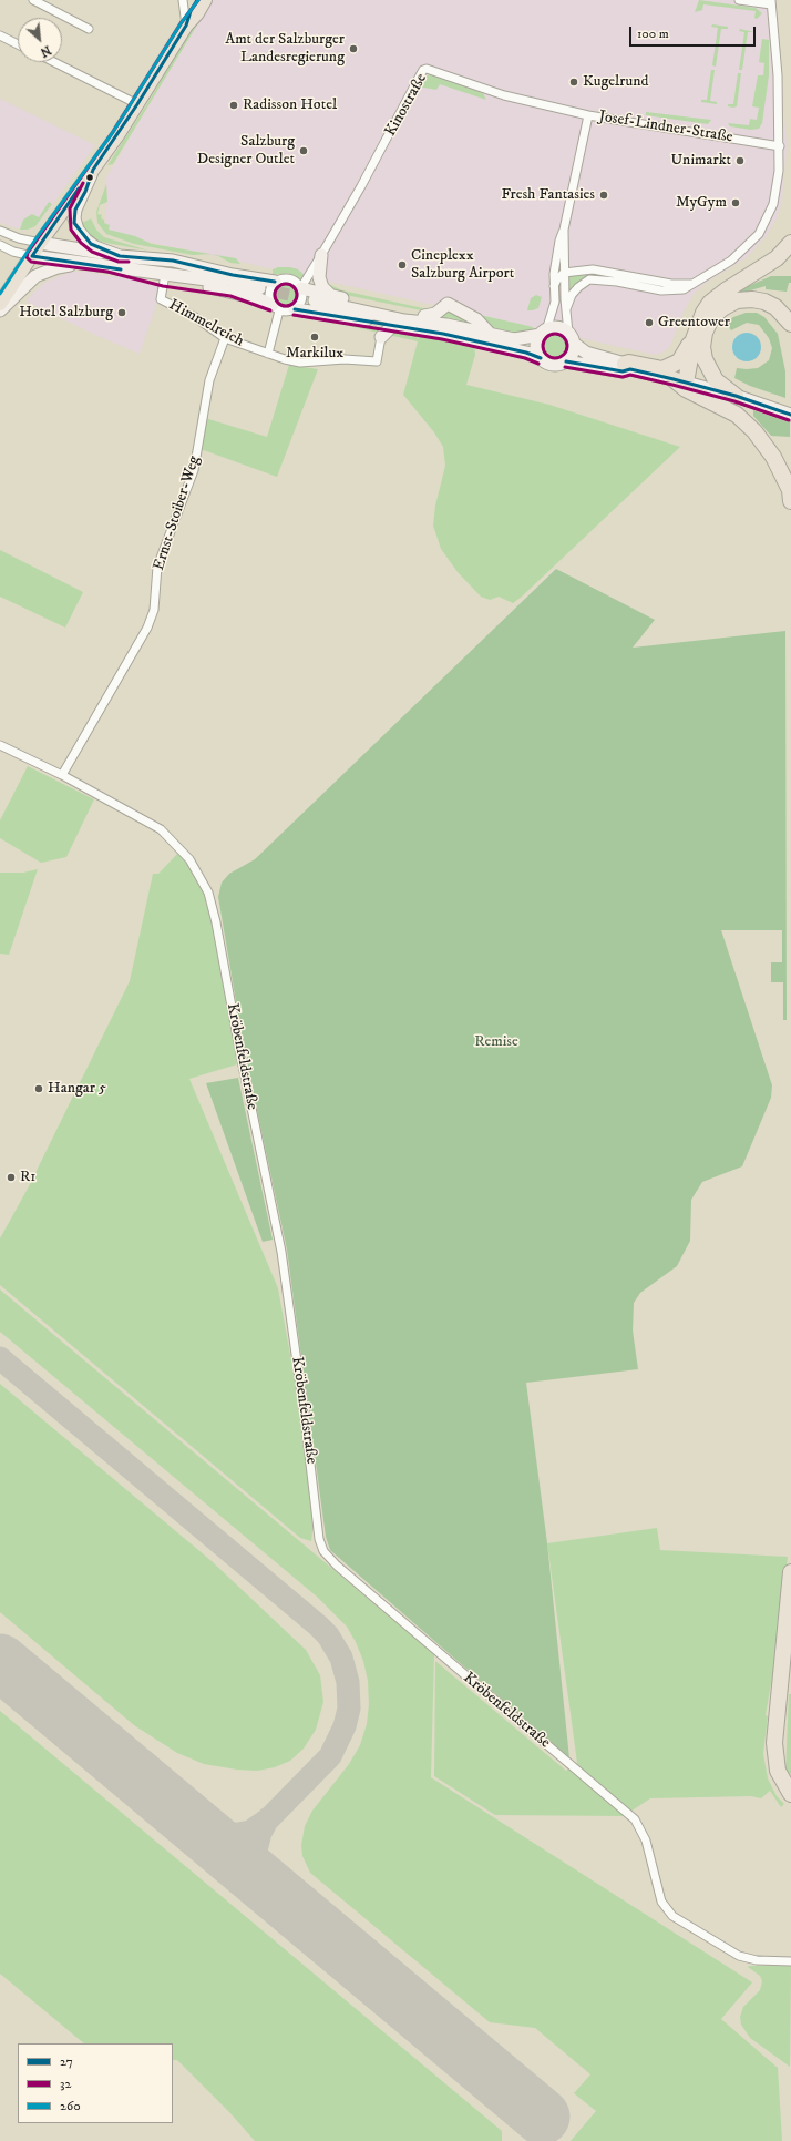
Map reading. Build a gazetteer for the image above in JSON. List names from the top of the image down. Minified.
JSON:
{"streets":{"street":["Kinostraße","Josef-Lindner-Straße","Himmelreich","Ernst-Stoiber-Weg","Kröbenfeldstraße"]},"crossings":[["Kinostraße","Josef-Lindner-Straße"],["Himmelreich","Ernst-Stoiber-Weg"],["Ernst-Stoiber-Weg","Kröbenfeldstraße"]],"parks":["Remise"],"places":["Amt der Salzburger Landesregierung","Kugelrund","Radisson Hotel","Salzburg Designer Outlet","Unimarkt","Fresh Fantasies","MyGym","Cineplexx Salzburg Airport","Hotel Salzburg","Greentower","Markilux","Hangar 5","R1"],"lines":["transit line 27","transit line 32","transit line 260"],"legend":["27","32","260"],"scale_bar":"100 m","north":"bottom right"}
